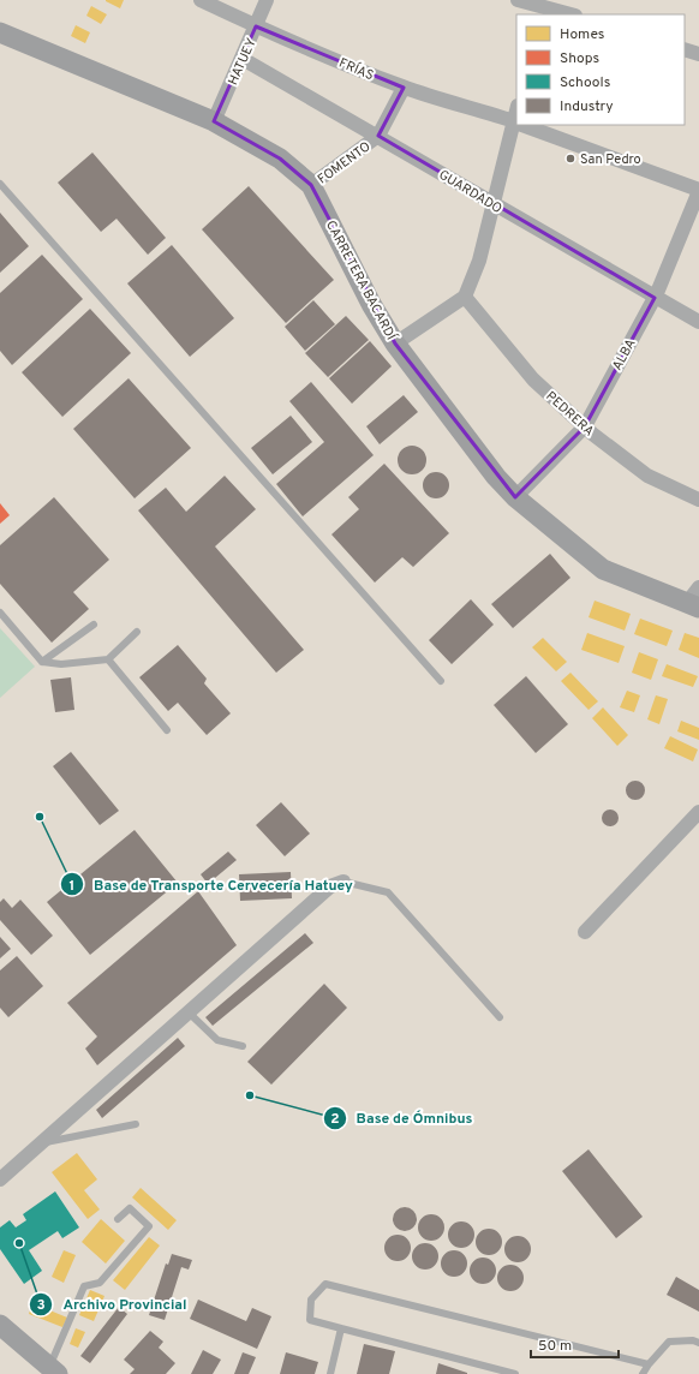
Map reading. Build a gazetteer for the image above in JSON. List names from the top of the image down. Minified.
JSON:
{"streets":{"street":["HATUEY","FRÍAS","FOMENTO","GUARDADO","CARRETERA BACARDÍ","ALBA","PEDRERA"]},"crossings":[["HATUEY","FRÍAS"],["HATUEY","GUARDADO"],["HATUEY","CARRETERA BACARDÍ"],["FRÍAS","FOMENTO"],["FRÍAS","ALBA"],["FOMENTO","GUARDADO"],["FOMENTO","CARRETERA BACARDÍ"],["GUARDADO","ALBA"],["CARRETERA BACARDÍ","ALBA"],["ALBA","PEDRERA"]],"places":["San Pedro","Base de Transporte Cervecería Hatuey","Base de Ómnibus","Archivo Provincial"],"legend":["Homes","Shops","Schools","Industry"],"scale_bar":"50 m"}
